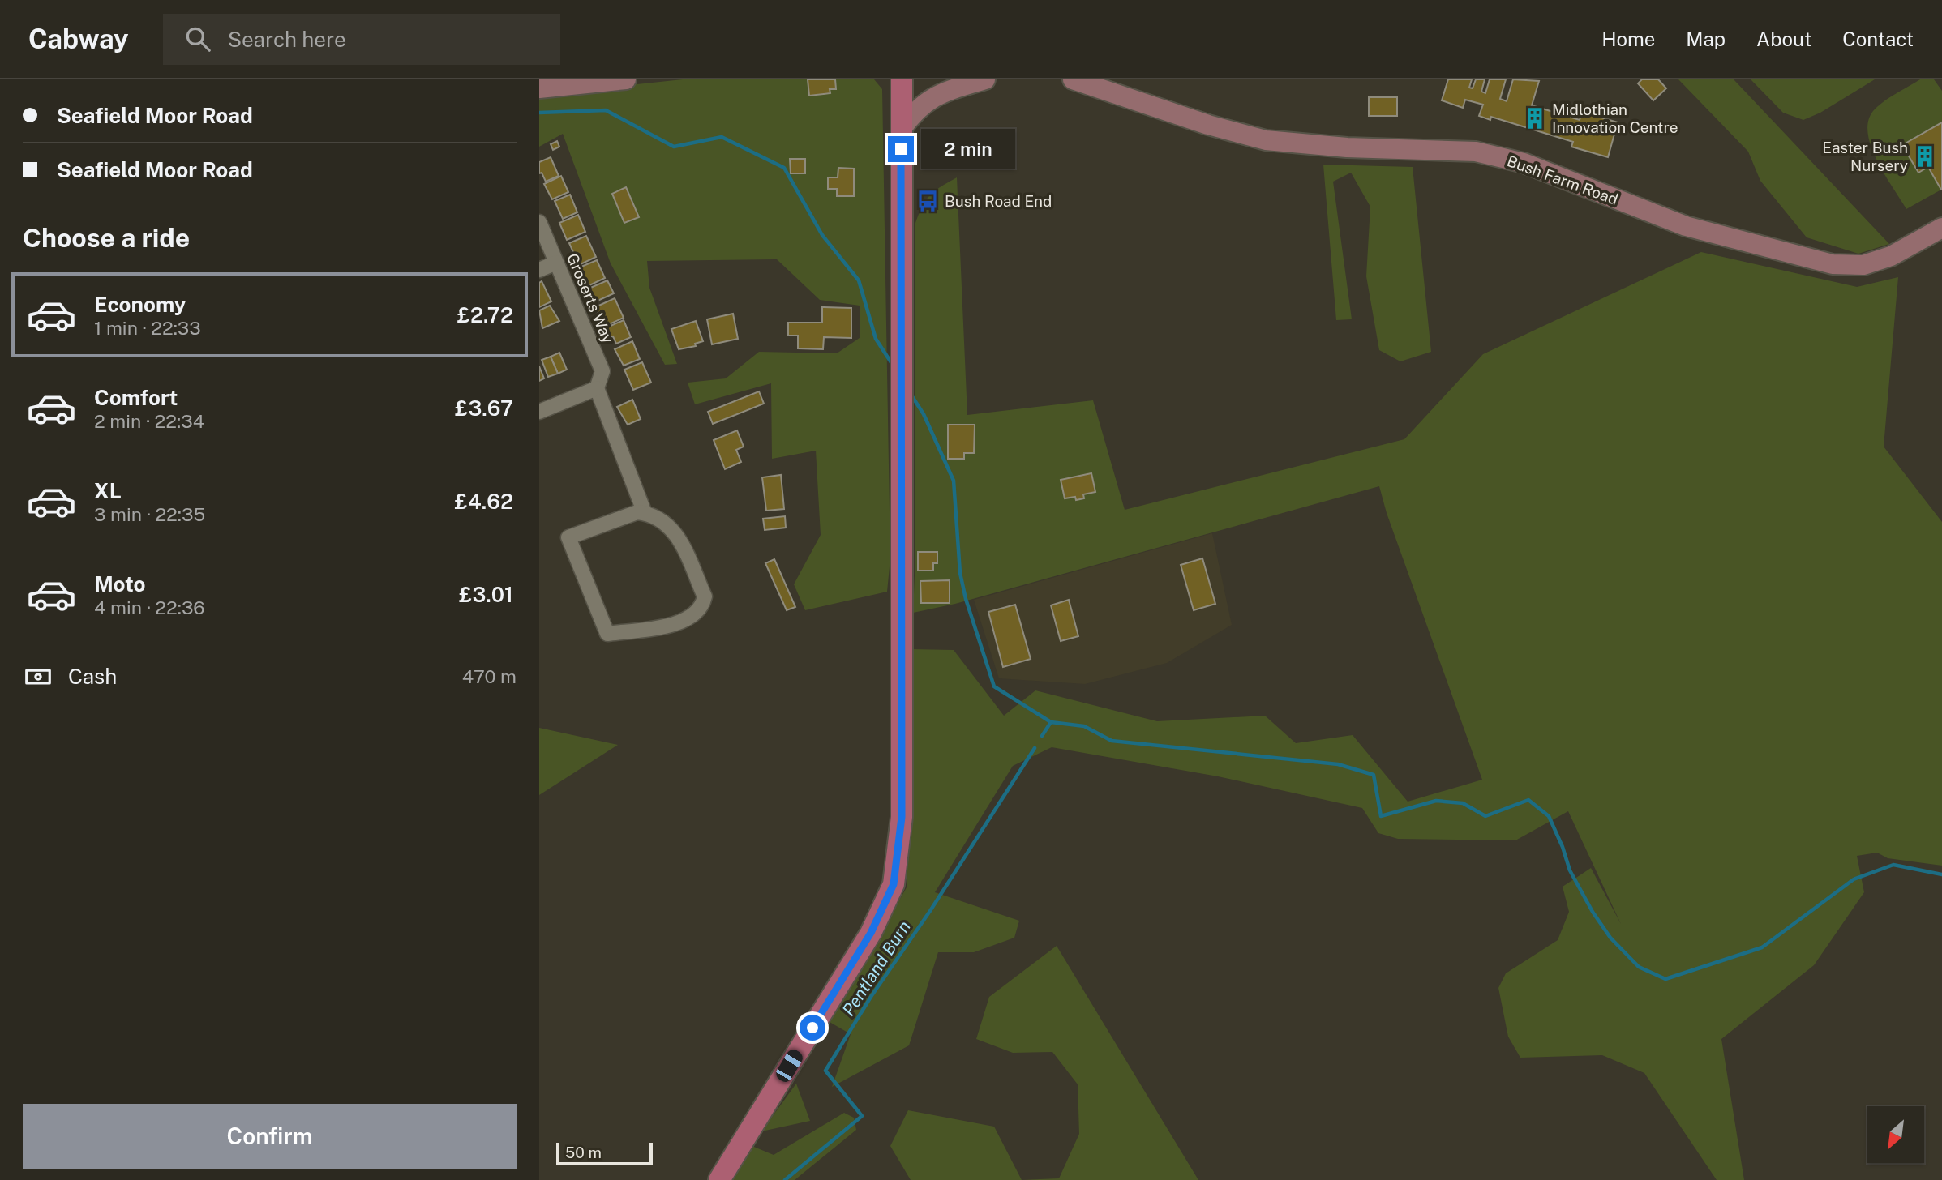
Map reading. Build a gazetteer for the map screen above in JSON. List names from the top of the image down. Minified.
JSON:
{"streets":{"street":["Bush Farm Road","Groserts Way"]},"water":["Pentland Burn"],"places":{"building":["Midlothian Innovation Centre","Easter Bush Nursery"],"bus stop":["Bush Road End"]},"scale_bar":"50 m","north":"bottom left","page":{"header":"Cabway","search":"Search here","nav":["Home","Map","About","Contact"],"banner":["Seafield Moor Road","Seafield Moor Road"],"bubble":"2 min","heading":"Choose a ride","list":[{"name":"Economy","note":"1 min · 22:33","value":"£2.72"},{"name":"Comfort","note":"2 min · 22:34","value":"£3.67"},{"name":"XL","note":"3 min · 22:35","value":"£4.62"},{"name":"Moto","note":"4 min · 22:36","value":"£3.01"}],"pay":["Cash","470 m"],"buttons":"Confirm","scale":"50 m"}}
